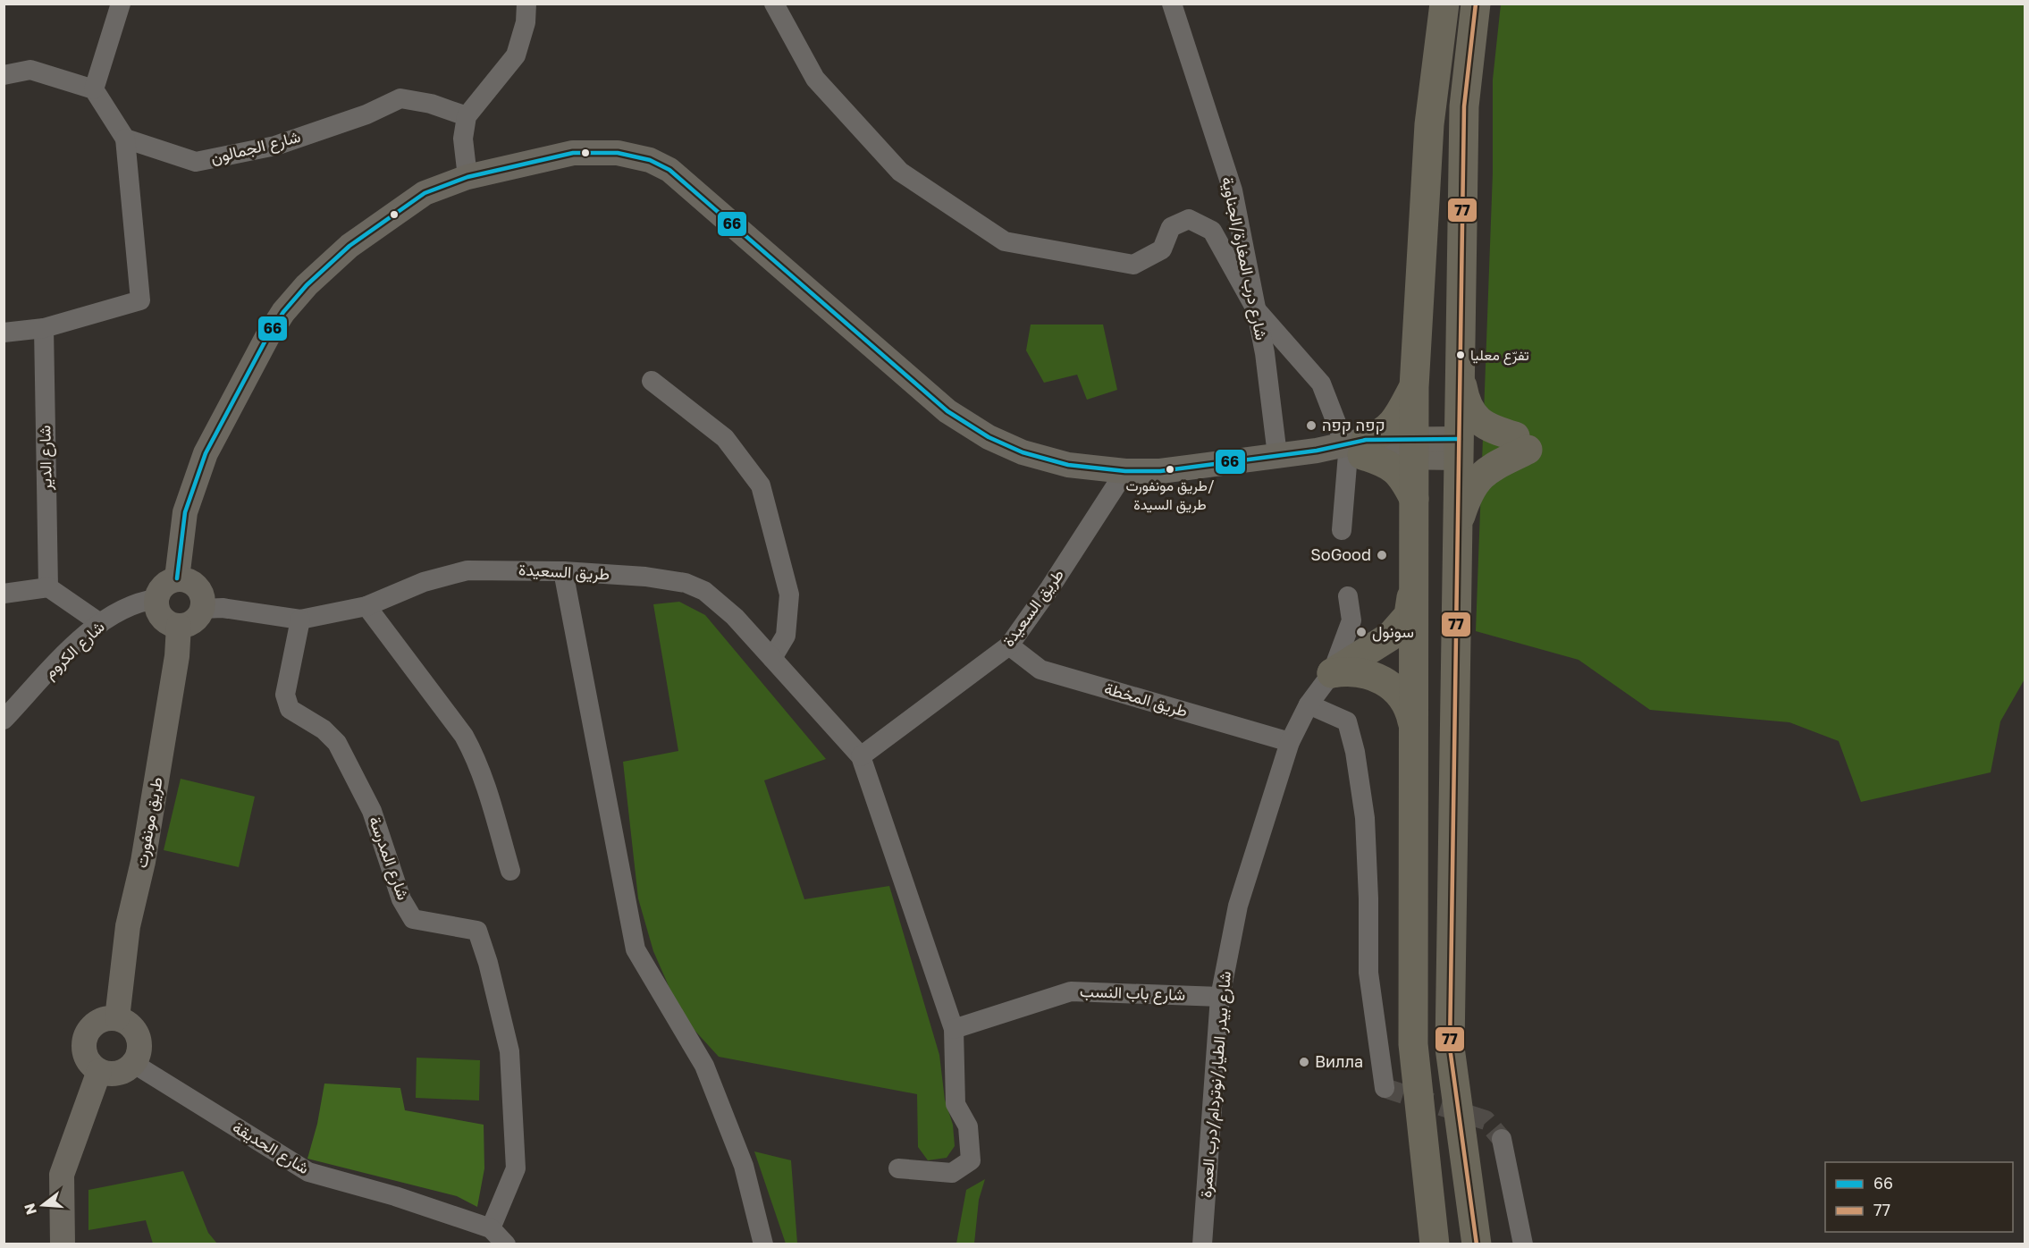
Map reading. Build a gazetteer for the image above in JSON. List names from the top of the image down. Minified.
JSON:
{"streets":{"main road":["طريق مونفورت"],"street":["شارع الجمالون","شارع درب المغارة/الجناوية","شارع الدير","طريق السعيدة","شارع الكروم","طريق المخطة","شارع المدرسة","شارع باب النسب","شارع بيدر الطيار/نوتردام/درب العمرة","شارع الحديقة"]},"crossings":[["طريق السعيدة","شارع الكروم"],["طريق السعيدة","طريق المخطة"],["طريق السعيدة","طريق مونفورت"],["طريق السعيدة","شارع المدرسة"],["طريق السعيدة","شارع باب النسب"],["شارع الكروم","طريق مونفورت"],["طريق المخطة","شارع بيدر الطيار/نوتردام/درب العمرة"],["طريق مونفورت","شارع الحديقة"],["شارع المدرسة","شارع الحديقة"],["شارع باب النسب","شارع بيدر الطيار/نوتردام/درب العمرة"]],"places":["تفرّع معليا","קפה קפה","طريق مونفورت/ طريق السيدة","SoGood","سونول","Вилла"],"lines":["transit line 77","transit line 66"],"legend":["66","77"],"north":"left"}
